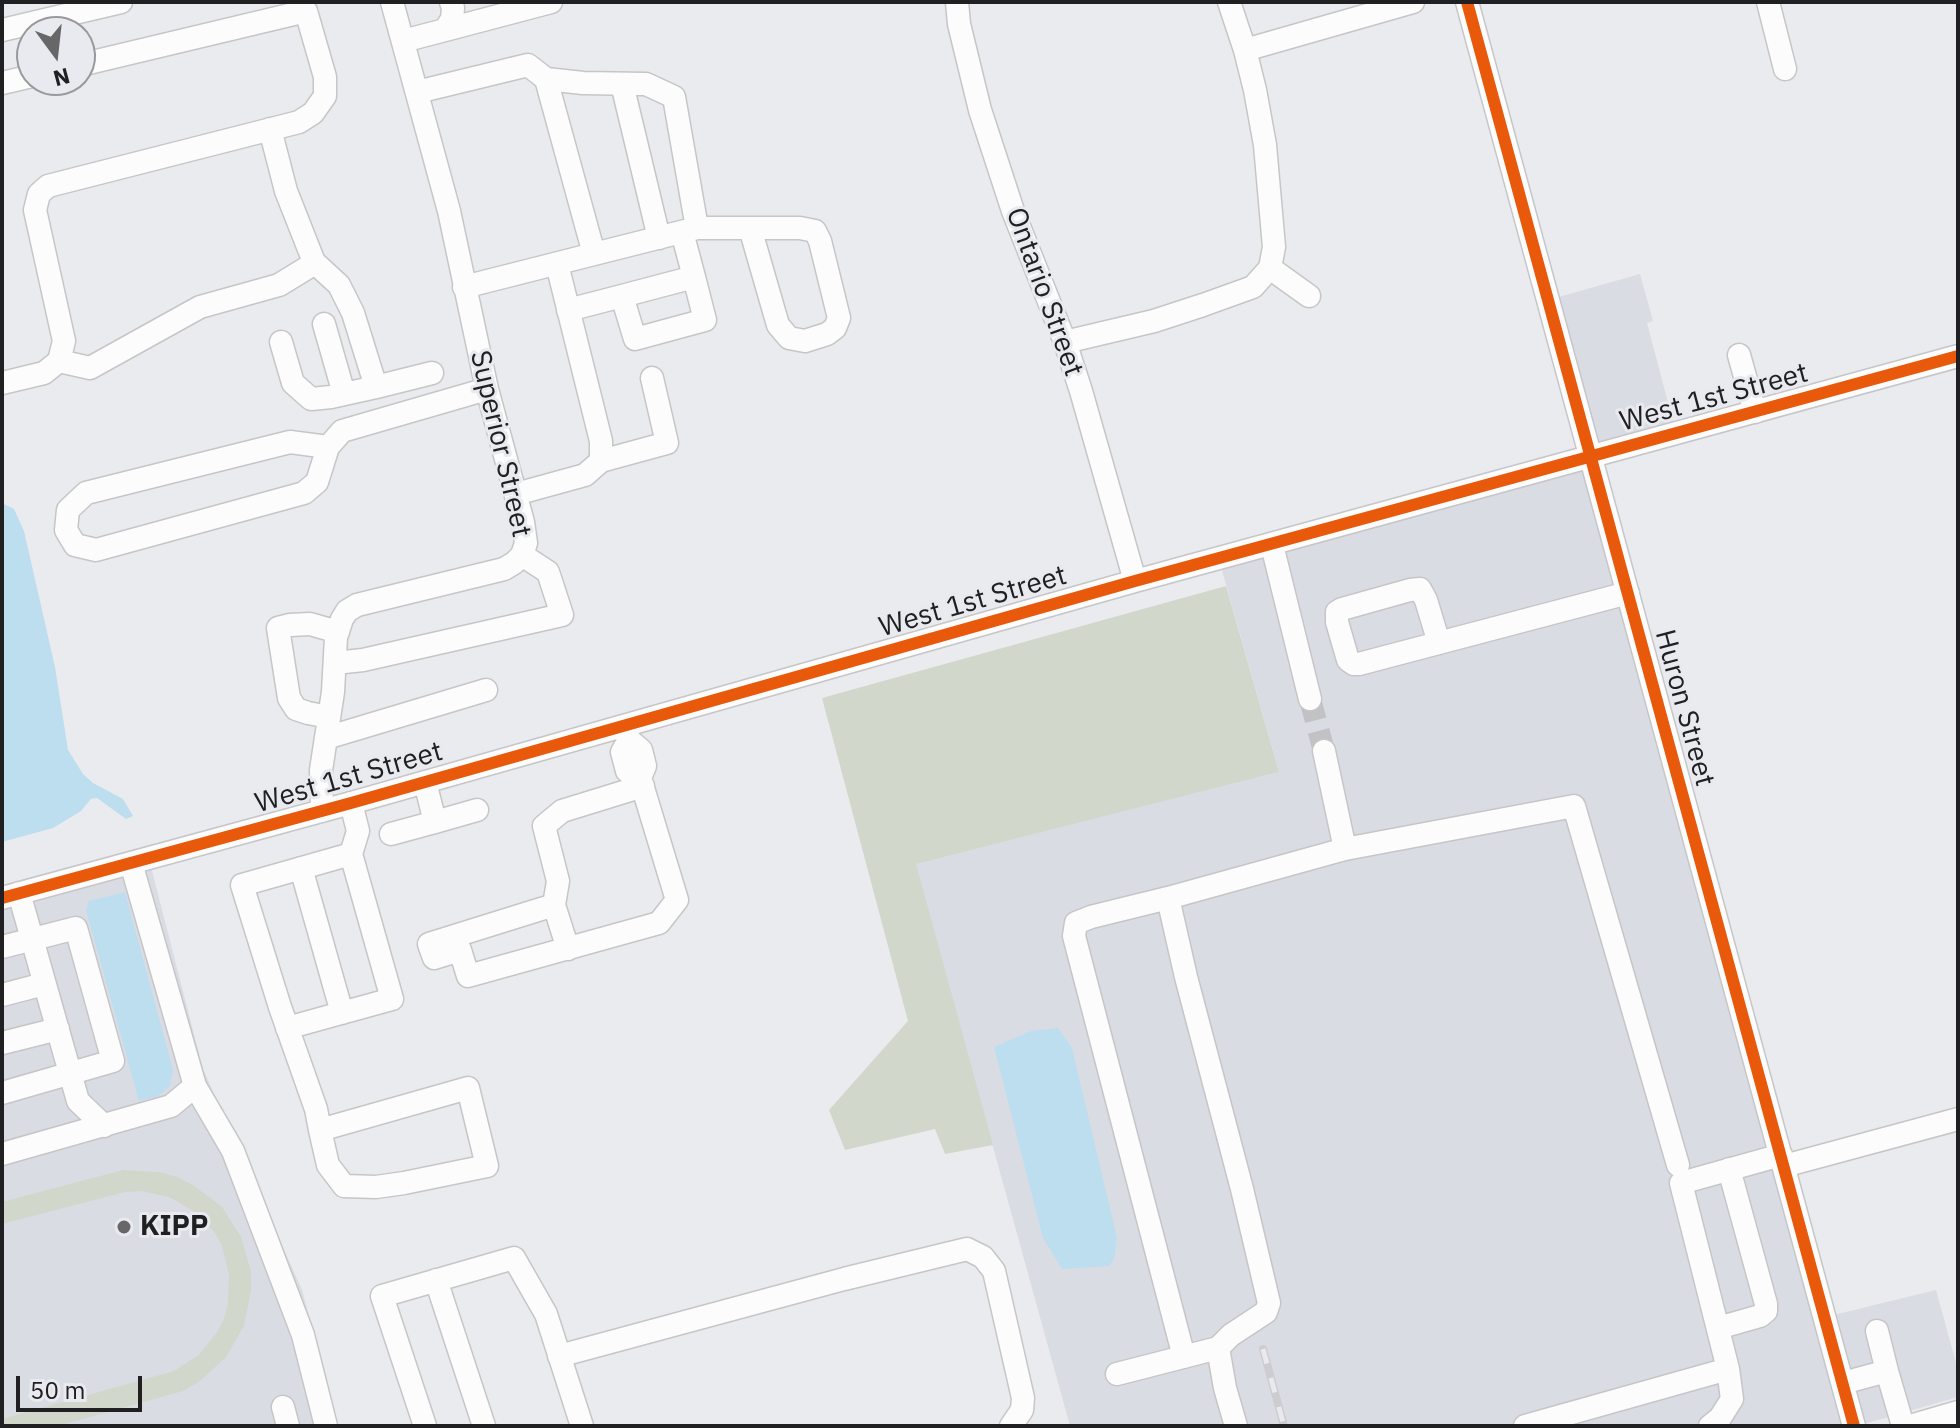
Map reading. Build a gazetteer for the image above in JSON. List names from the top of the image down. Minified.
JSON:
{"streets":{"street":["Ontario Street","West 1st Street","Superior Street","Huron Street"]},"crossings":[["Ontario Street","West 1st Street"],["West 1st Street","Huron Street"]],"places":["KIPP"],"scale_bar":"50 m","north":"bottom"}
